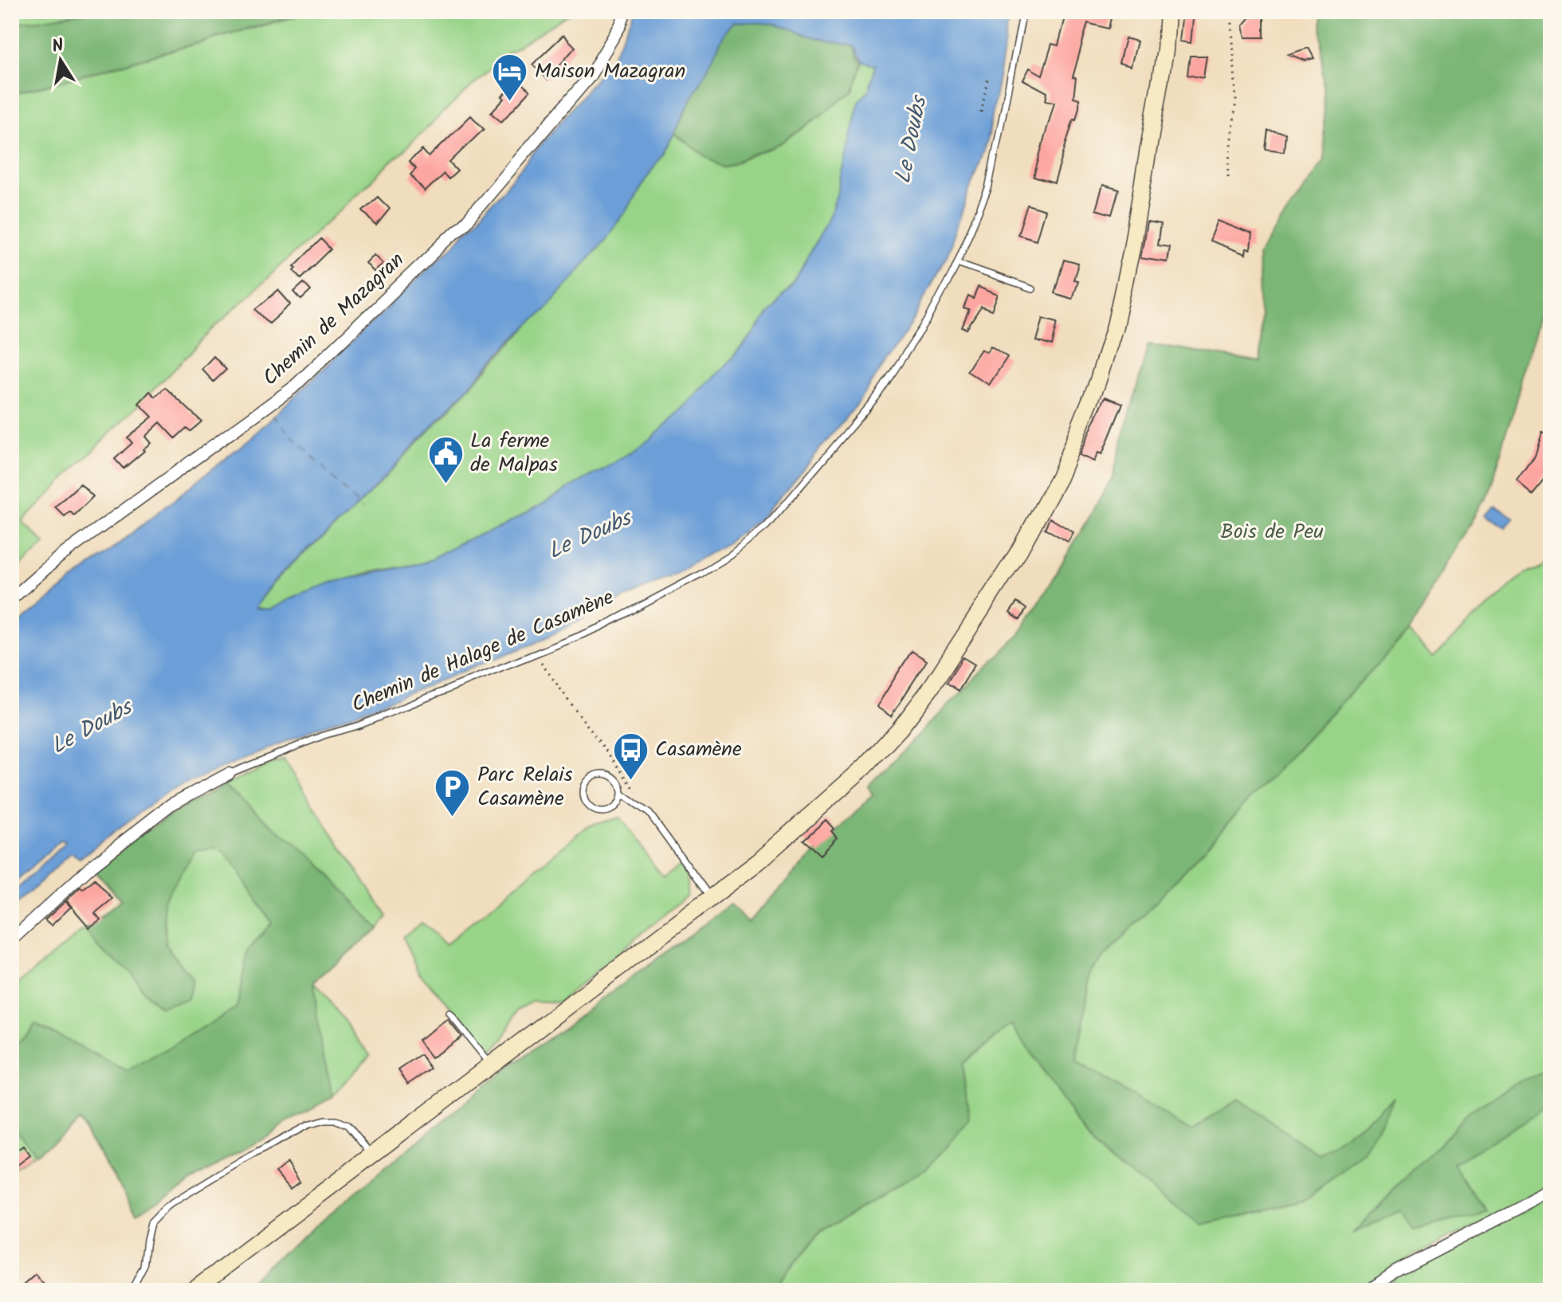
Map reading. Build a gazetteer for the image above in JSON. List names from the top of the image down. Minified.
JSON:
{"streets":{"street":["Chemin de Mazagran","Chemin de Halage de Casamène"]},"water":["Le Doubs"],"parks":["Bois de Peu"],"places":{"hotel":["Maison Mazagran"],"public building":["La ferme de Malpas"],"bus stop":["Casamène"],"parking":["Parc Relais Casamène"]},"north":"top"}
